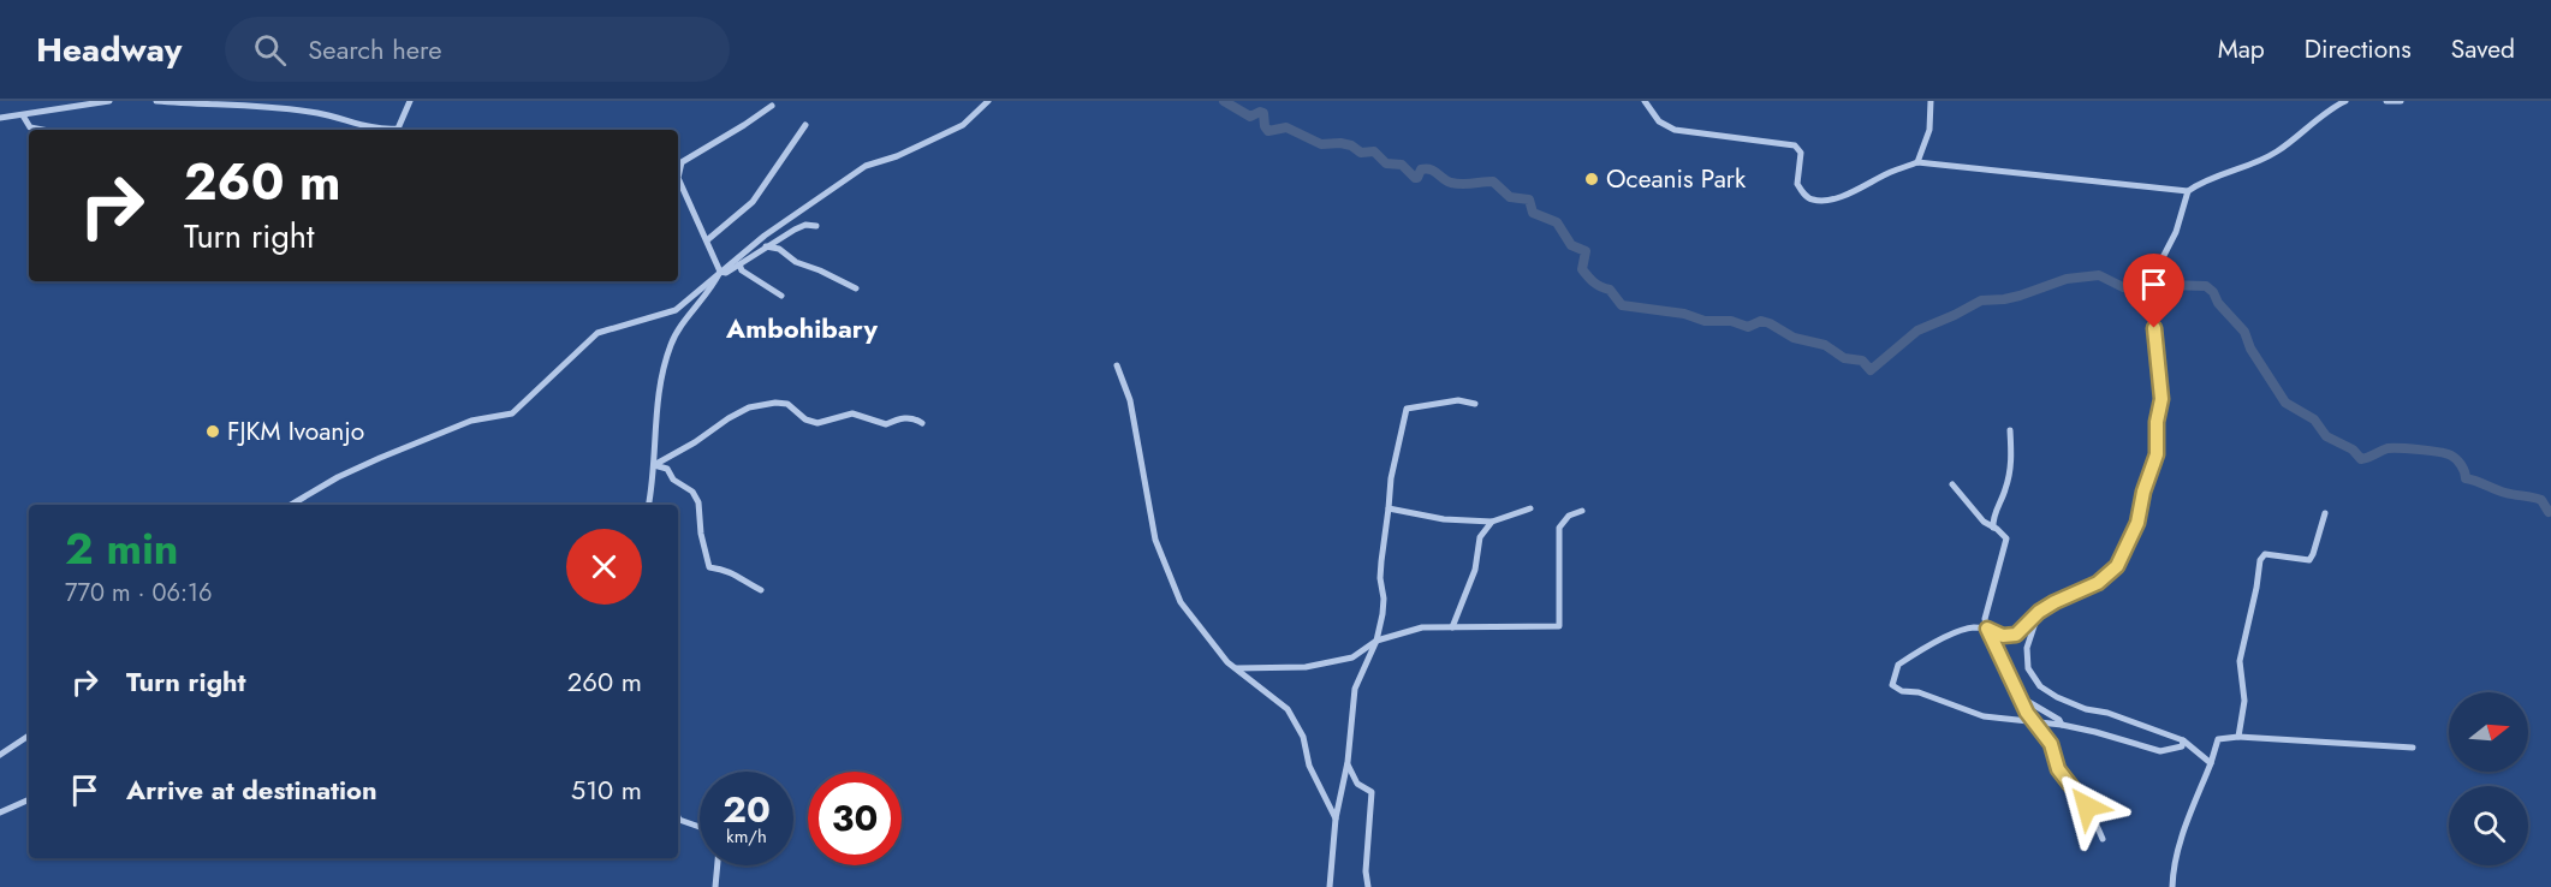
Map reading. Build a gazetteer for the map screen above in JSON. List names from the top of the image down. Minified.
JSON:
{"districts":["Ambohibary"],"places":["Oceanis Park","FJKM Ivoanjo"],"north":"right","page":{"header":"Headway","search":"Search here","nav":["Map","Directions","Saved"],"turn":["260 m","Turn right"],"heading":["2 min","770 m · 06:16"],"list":[{"name":"Turn right","value":"260 m"},{"name":"Arrive at destination","value":"510 m"}],"speed":"20 km/h","limit":"30"}}
